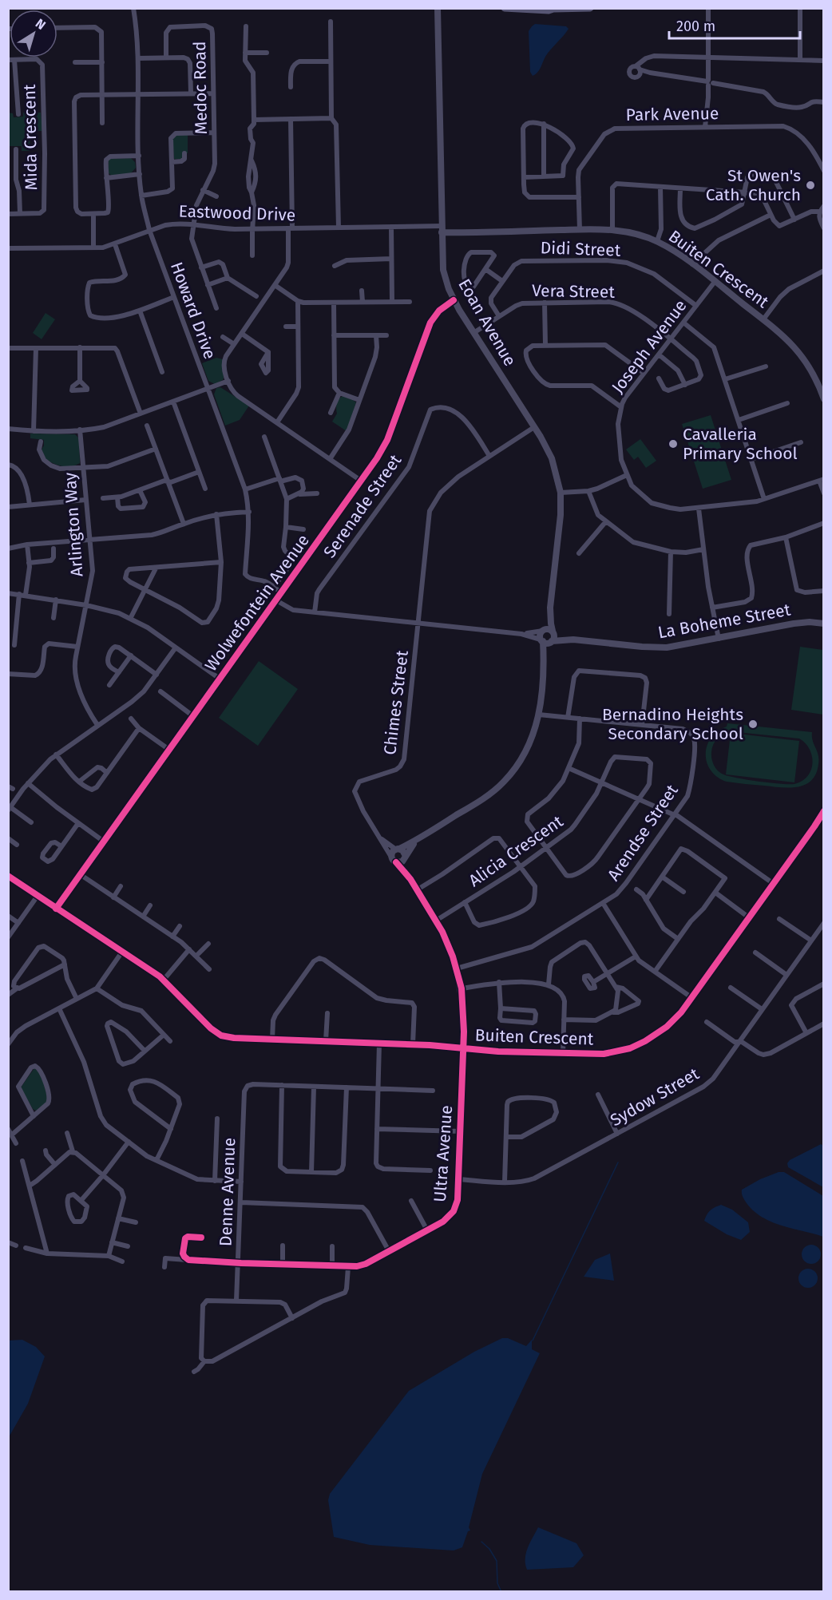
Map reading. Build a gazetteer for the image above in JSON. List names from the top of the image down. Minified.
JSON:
{"streets":{"street":["Medoc Road","Park Avenue","Mida Crescent","Eastwood Drive","Didi Street","Buiten Crescent","Vera Street","Howard Drive","Eoan Avenue","Joseph Avenue","Serenade Street","Arlington Way","Wolwefontein Avenue","La Boheme Street","Chimes Street","Arendse Street","Alicia Crescent","Sydow Street","Ultra Avenue","Denne Avenue"]},"crossings":[["Medoc Road","Eastwood Drive"],["Park Avenue","Buiten Crescent"],["Eastwood Drive","Buiten Crescent"],["Eastwood Drive","Howard Drive"],["Eastwood Drive","Eoan Avenue"],["Didi Street","Vera Street"],["Didi Street","Joseph Avenue"],["Buiten Crescent","Eoan Avenue"],["Buiten Crescent","Joseph Avenue"],["Buiten Crescent","Wolwefontein Avenue"],["Buiten Crescent","Ultra Avenue"],["Vera Street","Eoan Avenue"],["Vera Street","Joseph Avenue"],["Howard Drive","Wolwefontein Avenue"],["Eoan Avenue","Wolwefontein Avenue"],["Eoan Avenue","La Boheme Street"],["Chimes Street","Ultra Avenue"],["Arendse Street","Ultra Avenue"],["Alicia Crescent","Ultra Avenue"],["Sydow Street","Ultra Avenue"],["Ultra Avenue","Denne Avenue"]],"places":["St Owen's Cath. Church","Cavalleria Primary School","Bernadino Heights Secondary School"],"scale_bar":"200 m","north":"top right"}
